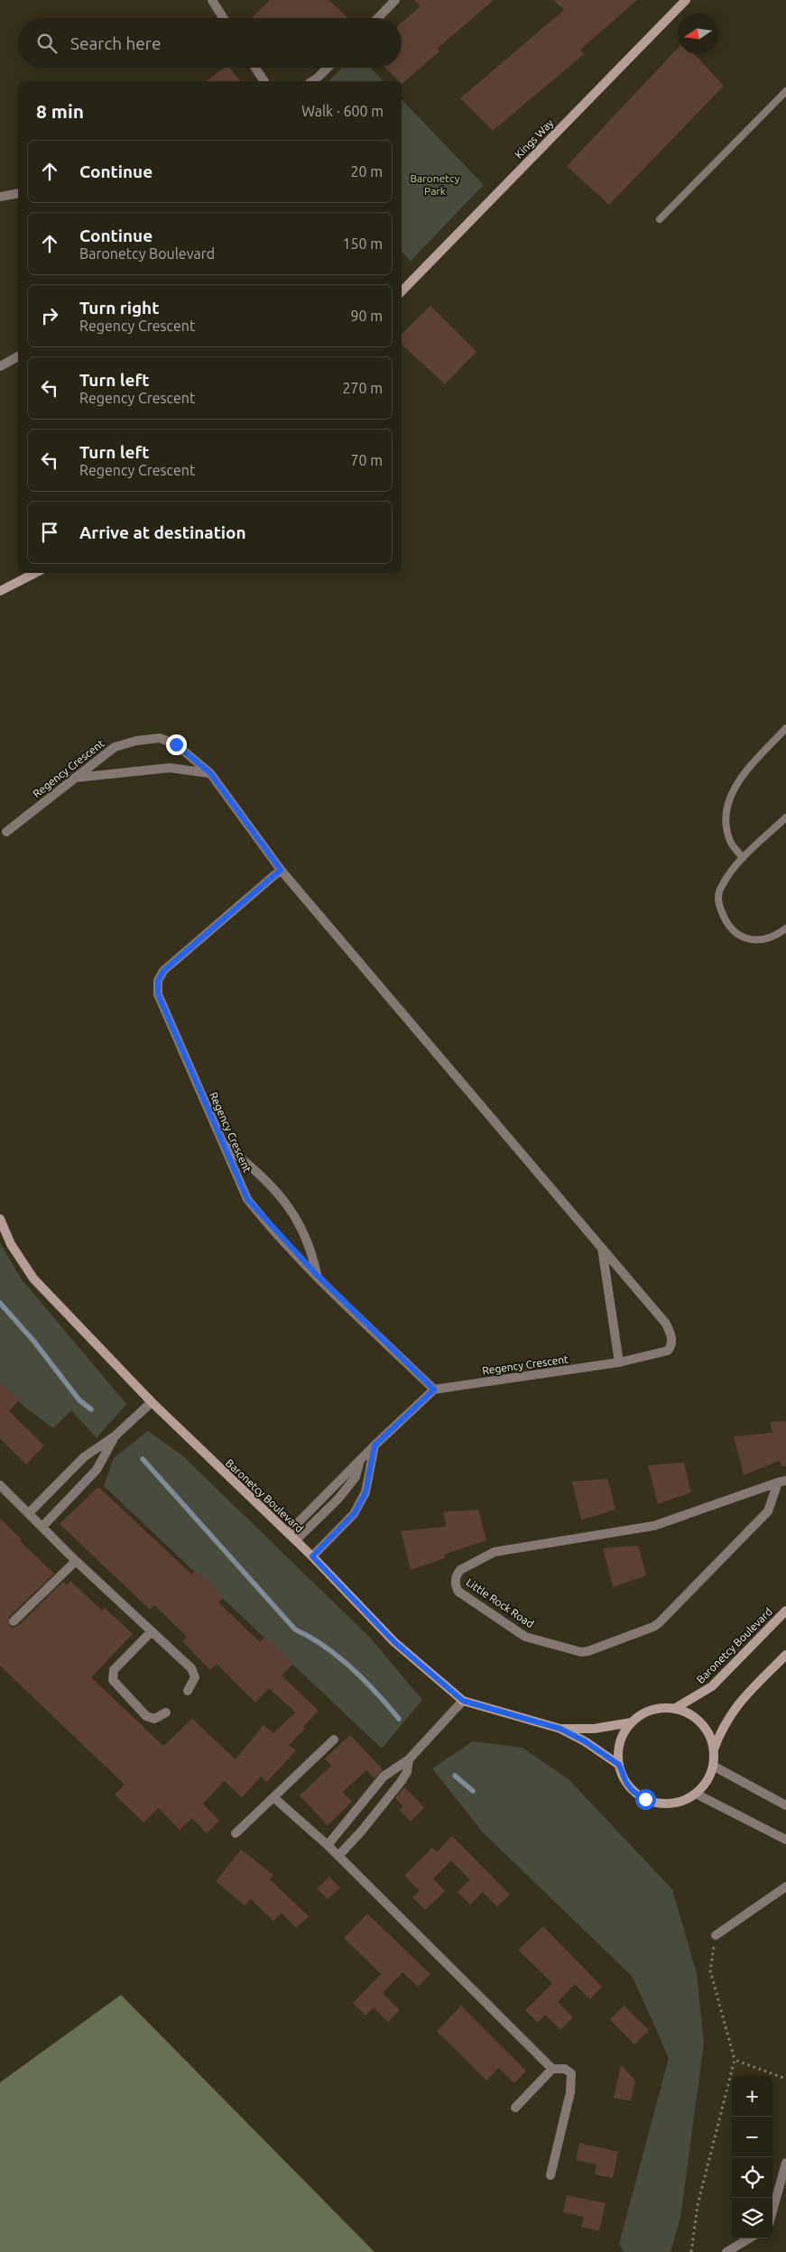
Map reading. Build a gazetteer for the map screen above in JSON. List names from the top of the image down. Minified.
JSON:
{"streets":{"street":["Kings Way","Regency Crescent","Baronetcy Boulevard","Little Rock Road"]},"parks":["Baronetcy Park"],"north":"left","page":{"search":"Search here","heading":["8 min","Walk · 600 m"],"list":[["Continue","20 m"],["Continue","Baronetcy Boulevard","150 m"],["Turn right","Regency Crescent","90 m"],["Turn left","Regency Crescent","270 m"],["Turn left","Regency Crescent","70 m"],"Arrive at destination"],"map_buttons":["+","−"]}}
